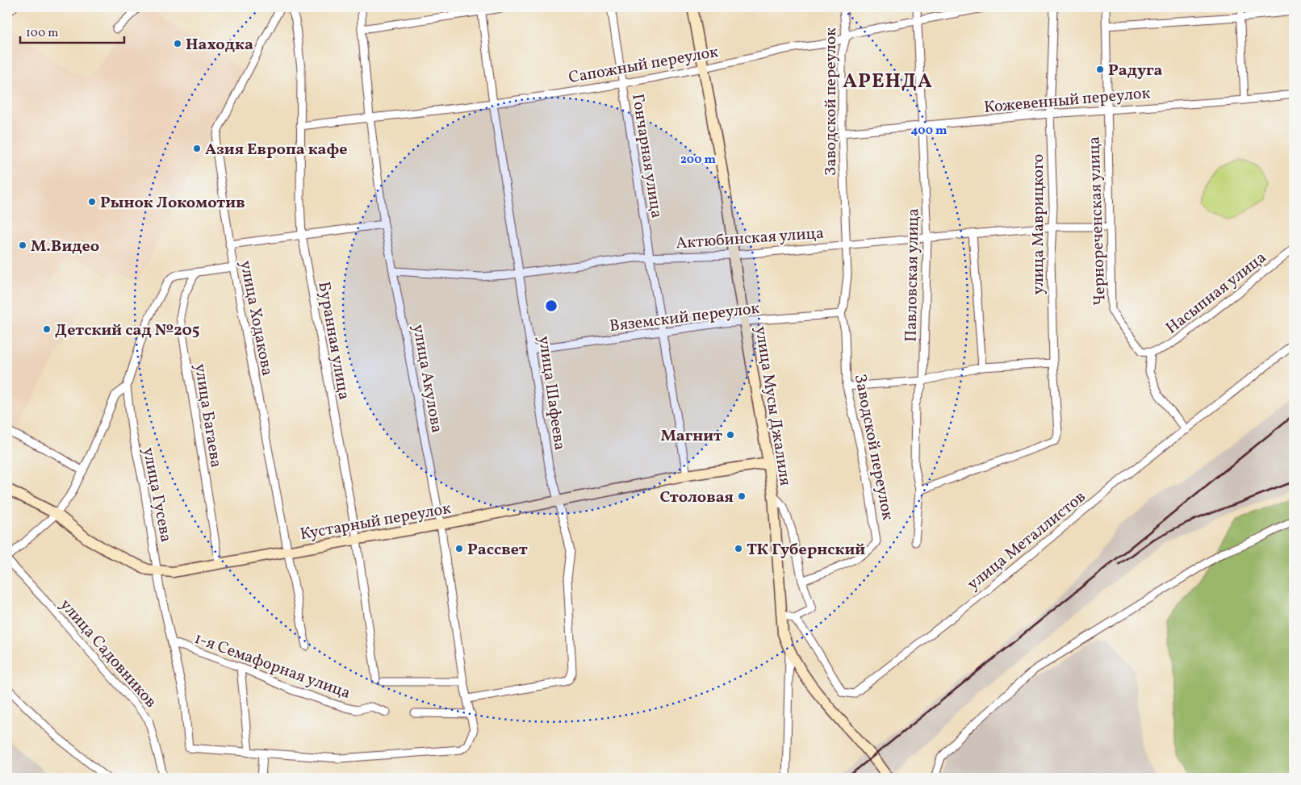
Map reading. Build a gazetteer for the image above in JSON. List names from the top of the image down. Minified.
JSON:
{"streets":{"street":["Сапожный переулок","Кожевенный переулок","Заводской переулок","Гончарная улица","Чернореченская улица","улица Маврицкого","Актюбинская улица","Павловская улица","Насыпная улица","Вяземский переулок","улица Ходакова","Буранная улица","улица Акулова","улица Шафеева","улица Мусы Джалиля","улица Багаева","улица Гусева","Кустарный переулок","улица Металлистов","улица Садовников","1-я Семафорная улица"]},"crossings":[["Сапожный переулок","Заводской переулок"],["Сапожный переулок","Гончарная улица"],["Сапожный переулок","Павловская улица"],["Сапожный переулок","Буранная улица"],["Сапожный переулок","улица Акулова"],["Сапожный переулок","улица Шафеева"],["Сапожный переулок","улица Мусы Джалиля"],["Кожевенный переулок","Заводской переулок"],["Кожевенный переулок","Чернореченская улица"],["Кожевенный переулок","улица Маврицкого"],["Кожевенный переулок","Павловская улица"],["Заводской переулок","Актюбинская улица"],["Заводской переулок","Вяземский переулок"],["Гончарная улица","Актюбинская улица"],["Гончарная улица","Вяземский переулок"],["Гончарная улица","Кустарный переулок"],["Чернореченская улица","Актюбинская улица"],["Чернореченская улица","Насыпная улица"],["улица Маврицкого","Актюбинская улица"],["улица Маврицкого","Павловская улица"],["Актюбинская улица","Павловская улица"],["Актюбинская улица","улица Акулова"],["Актюбинская улица","улица Шафеева"],["Актюбинская улица","улица Мусы Джалиля"],["Вяземский переулок","улица Шафеева"],["Вяземский переулок","улица Мусы Джалиля"],["улица Ходакова","Кустарный переулок"],["Буранная улица","улица Акулова"],["Буранная улица","Кустарный переулок"],["улица Акулова","улица Шафеева"],["улица Акулова","Кустарный переулок"],["улица Шафеева","Кустарный переулок"],["улица Мусы Джалиля","Кустарный переулок"],["улица Багаева","улица Гусева"],["улица Багаева","Кустарный переулок"],["улица Гусева","Кустарный переулок"],["улица Гусева","1-я Семафорная улица"]],"districts":["АРЕНДА"],"places":["Находка","Радуга","Азия Европа кафе","Рынок Локомотив","М.Видео","Детский сад №205","Магнит","Столовая","Рассвет","ТК Губернский"],"scale_bar":"100 m","rings":["400 m","200 m"]}
